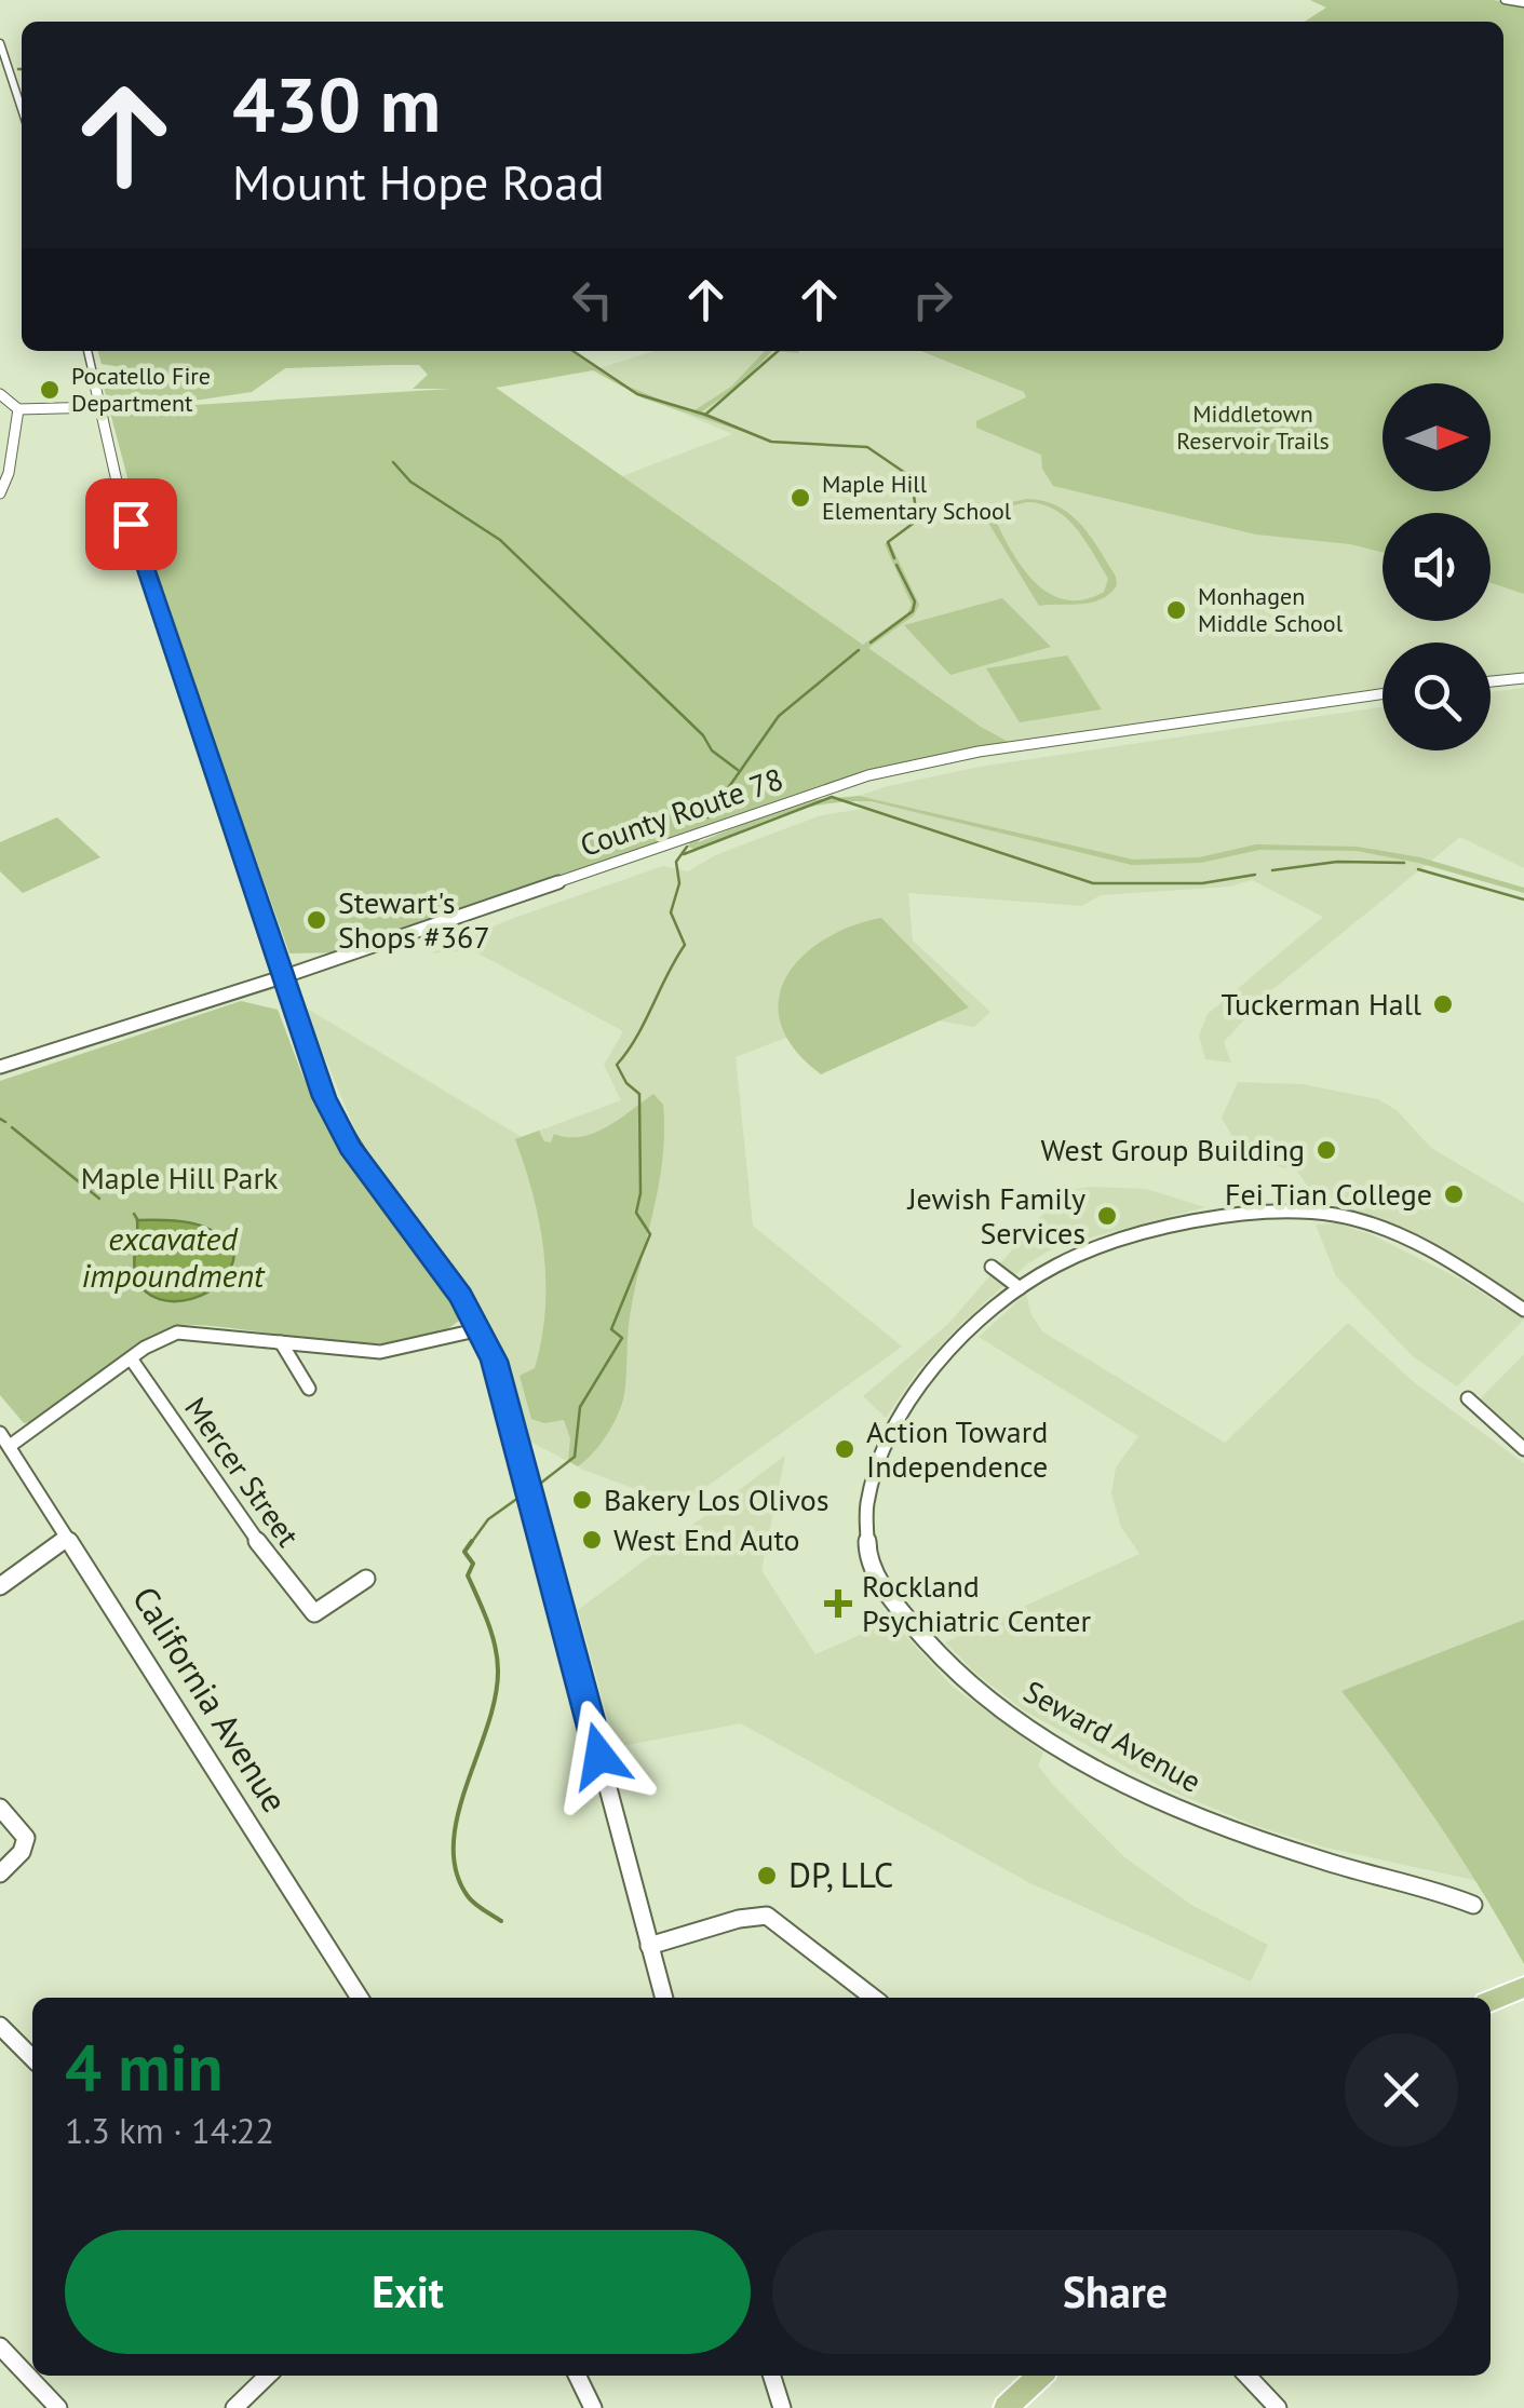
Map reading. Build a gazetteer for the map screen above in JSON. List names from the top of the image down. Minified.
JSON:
{"streets":{"street":["County Route 78","Mercer Street","California Avenue","Seward Avenue"]},"water":["excavated impoundment"],"parks":["Middletown Reservoir Trails","Maple Hill Park"],"places":{"other":["Pocatello Fire Department","Maple Hill Elementary School","Monhagen Middle School","Stewart's Shops #367","Tuckerman Hall","West Group Building","Fei Tian College","Jewish Family Services","Action Toward Independence","Bakery Los Olivos","West End Auto","DP, LLC"],"health":["Rockland Psychiatric Center"]},"north":"right","page":{"turn":["430 m","Mount Hope Road"],"heading":["4 min","1.3 km · 14:22"],"buttons":["Exit","Share"]}}
